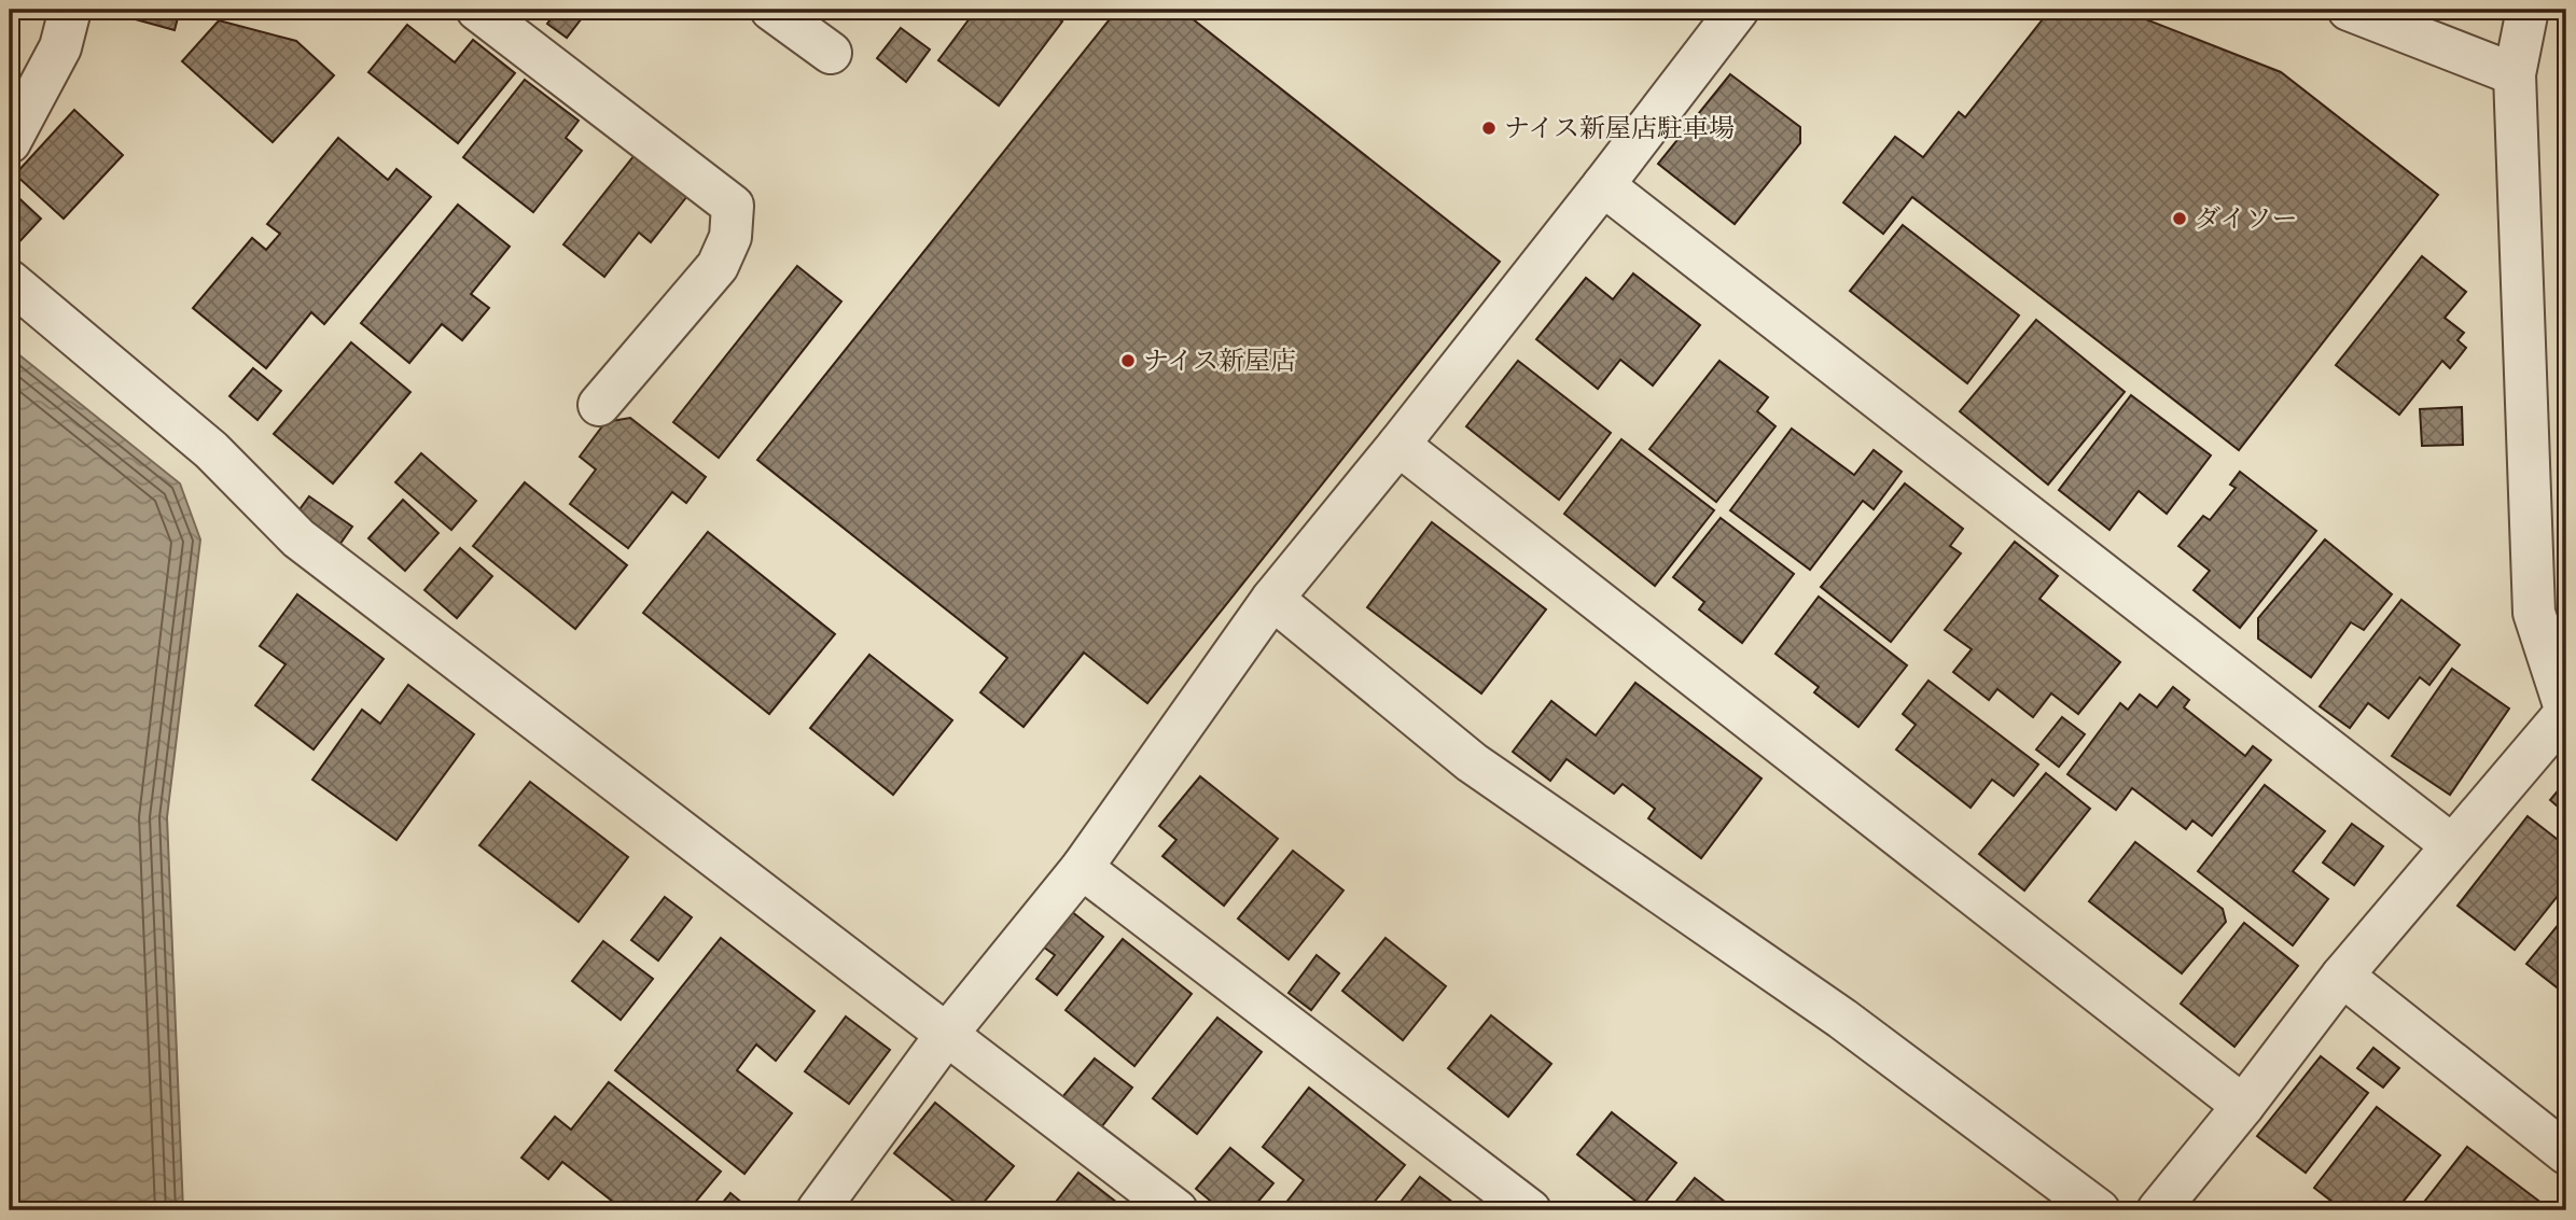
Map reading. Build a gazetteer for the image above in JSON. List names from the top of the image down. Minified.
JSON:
{"places":["ナイス新屋店駐車場","ダイソー","ナイス新屋店"]}
